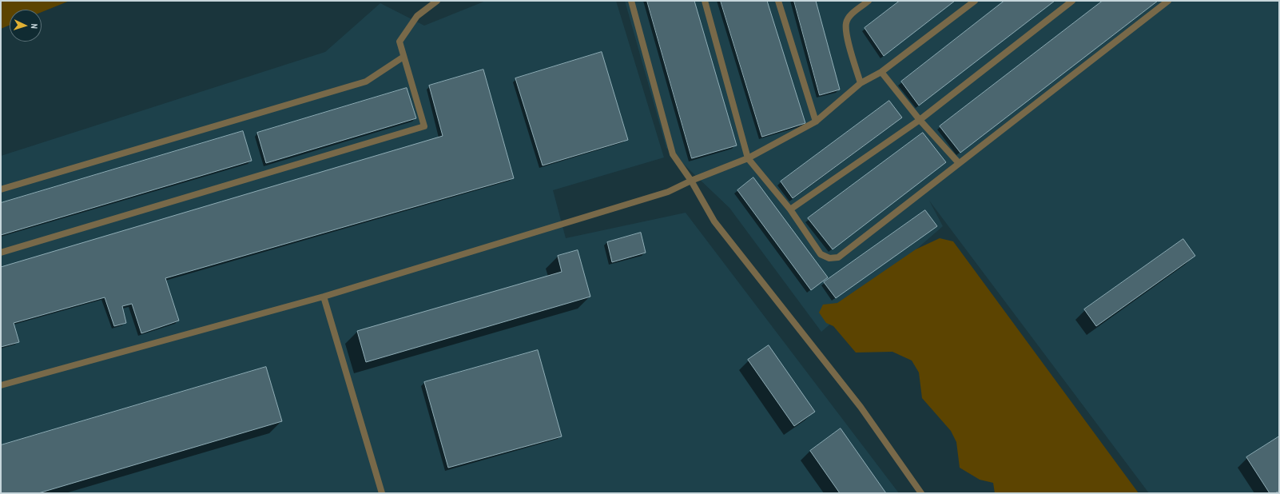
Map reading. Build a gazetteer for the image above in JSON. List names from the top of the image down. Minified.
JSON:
{"north":"right"}
